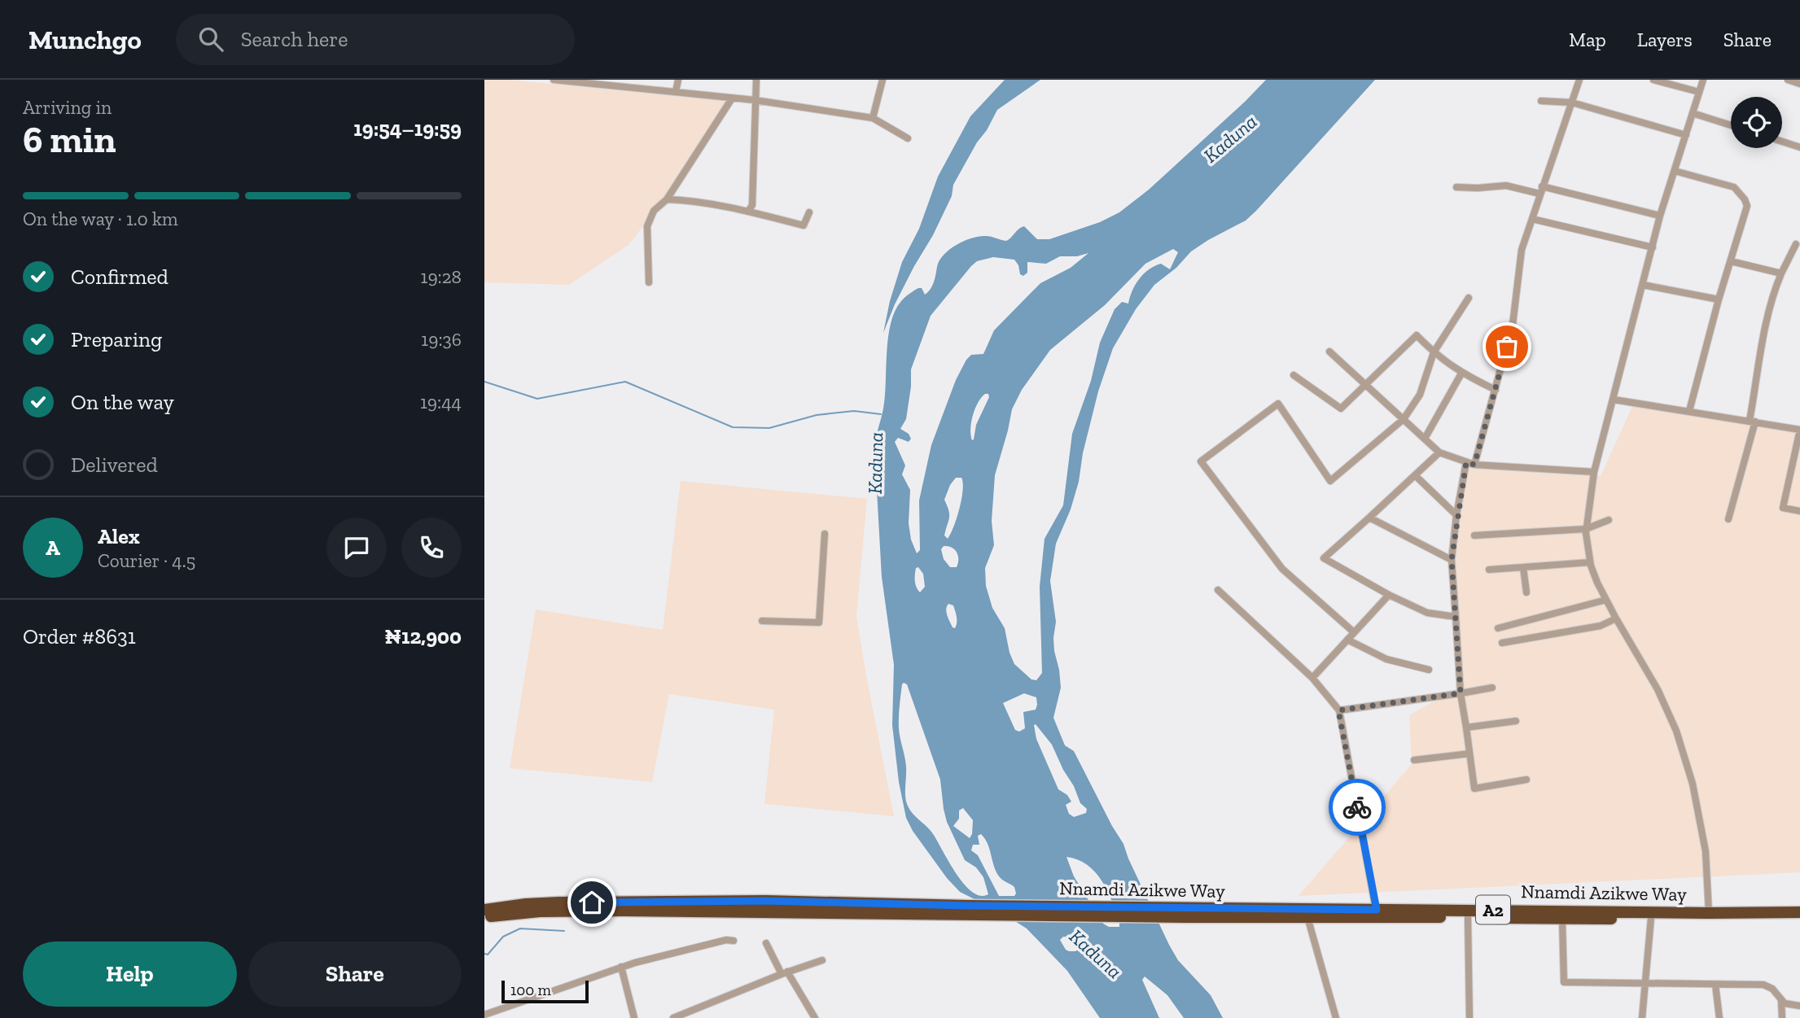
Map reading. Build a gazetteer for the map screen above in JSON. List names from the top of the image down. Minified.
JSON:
{"streets":{"highway":["Nnamdi Azikwe Way","A2"]},"water":["Kaduna"],"scale_bar":"100 m","page":{"header":"Munchgo","search":"Search here","nav":["Map","Layers","Share"],"heading":["6 min","Arriving in","19:54–19:59"],"panel":["Alex","Courier · 4.5","Order #8631","₦12,900"],"bar":"On the way · 1.0 km","list":[["Confirmed","19:28"],["Preparing","19:36"],["On the way","19:44"],"Delivered"],"round":"A","buttons":["Help","Share"],"scale":"100 m"}}
